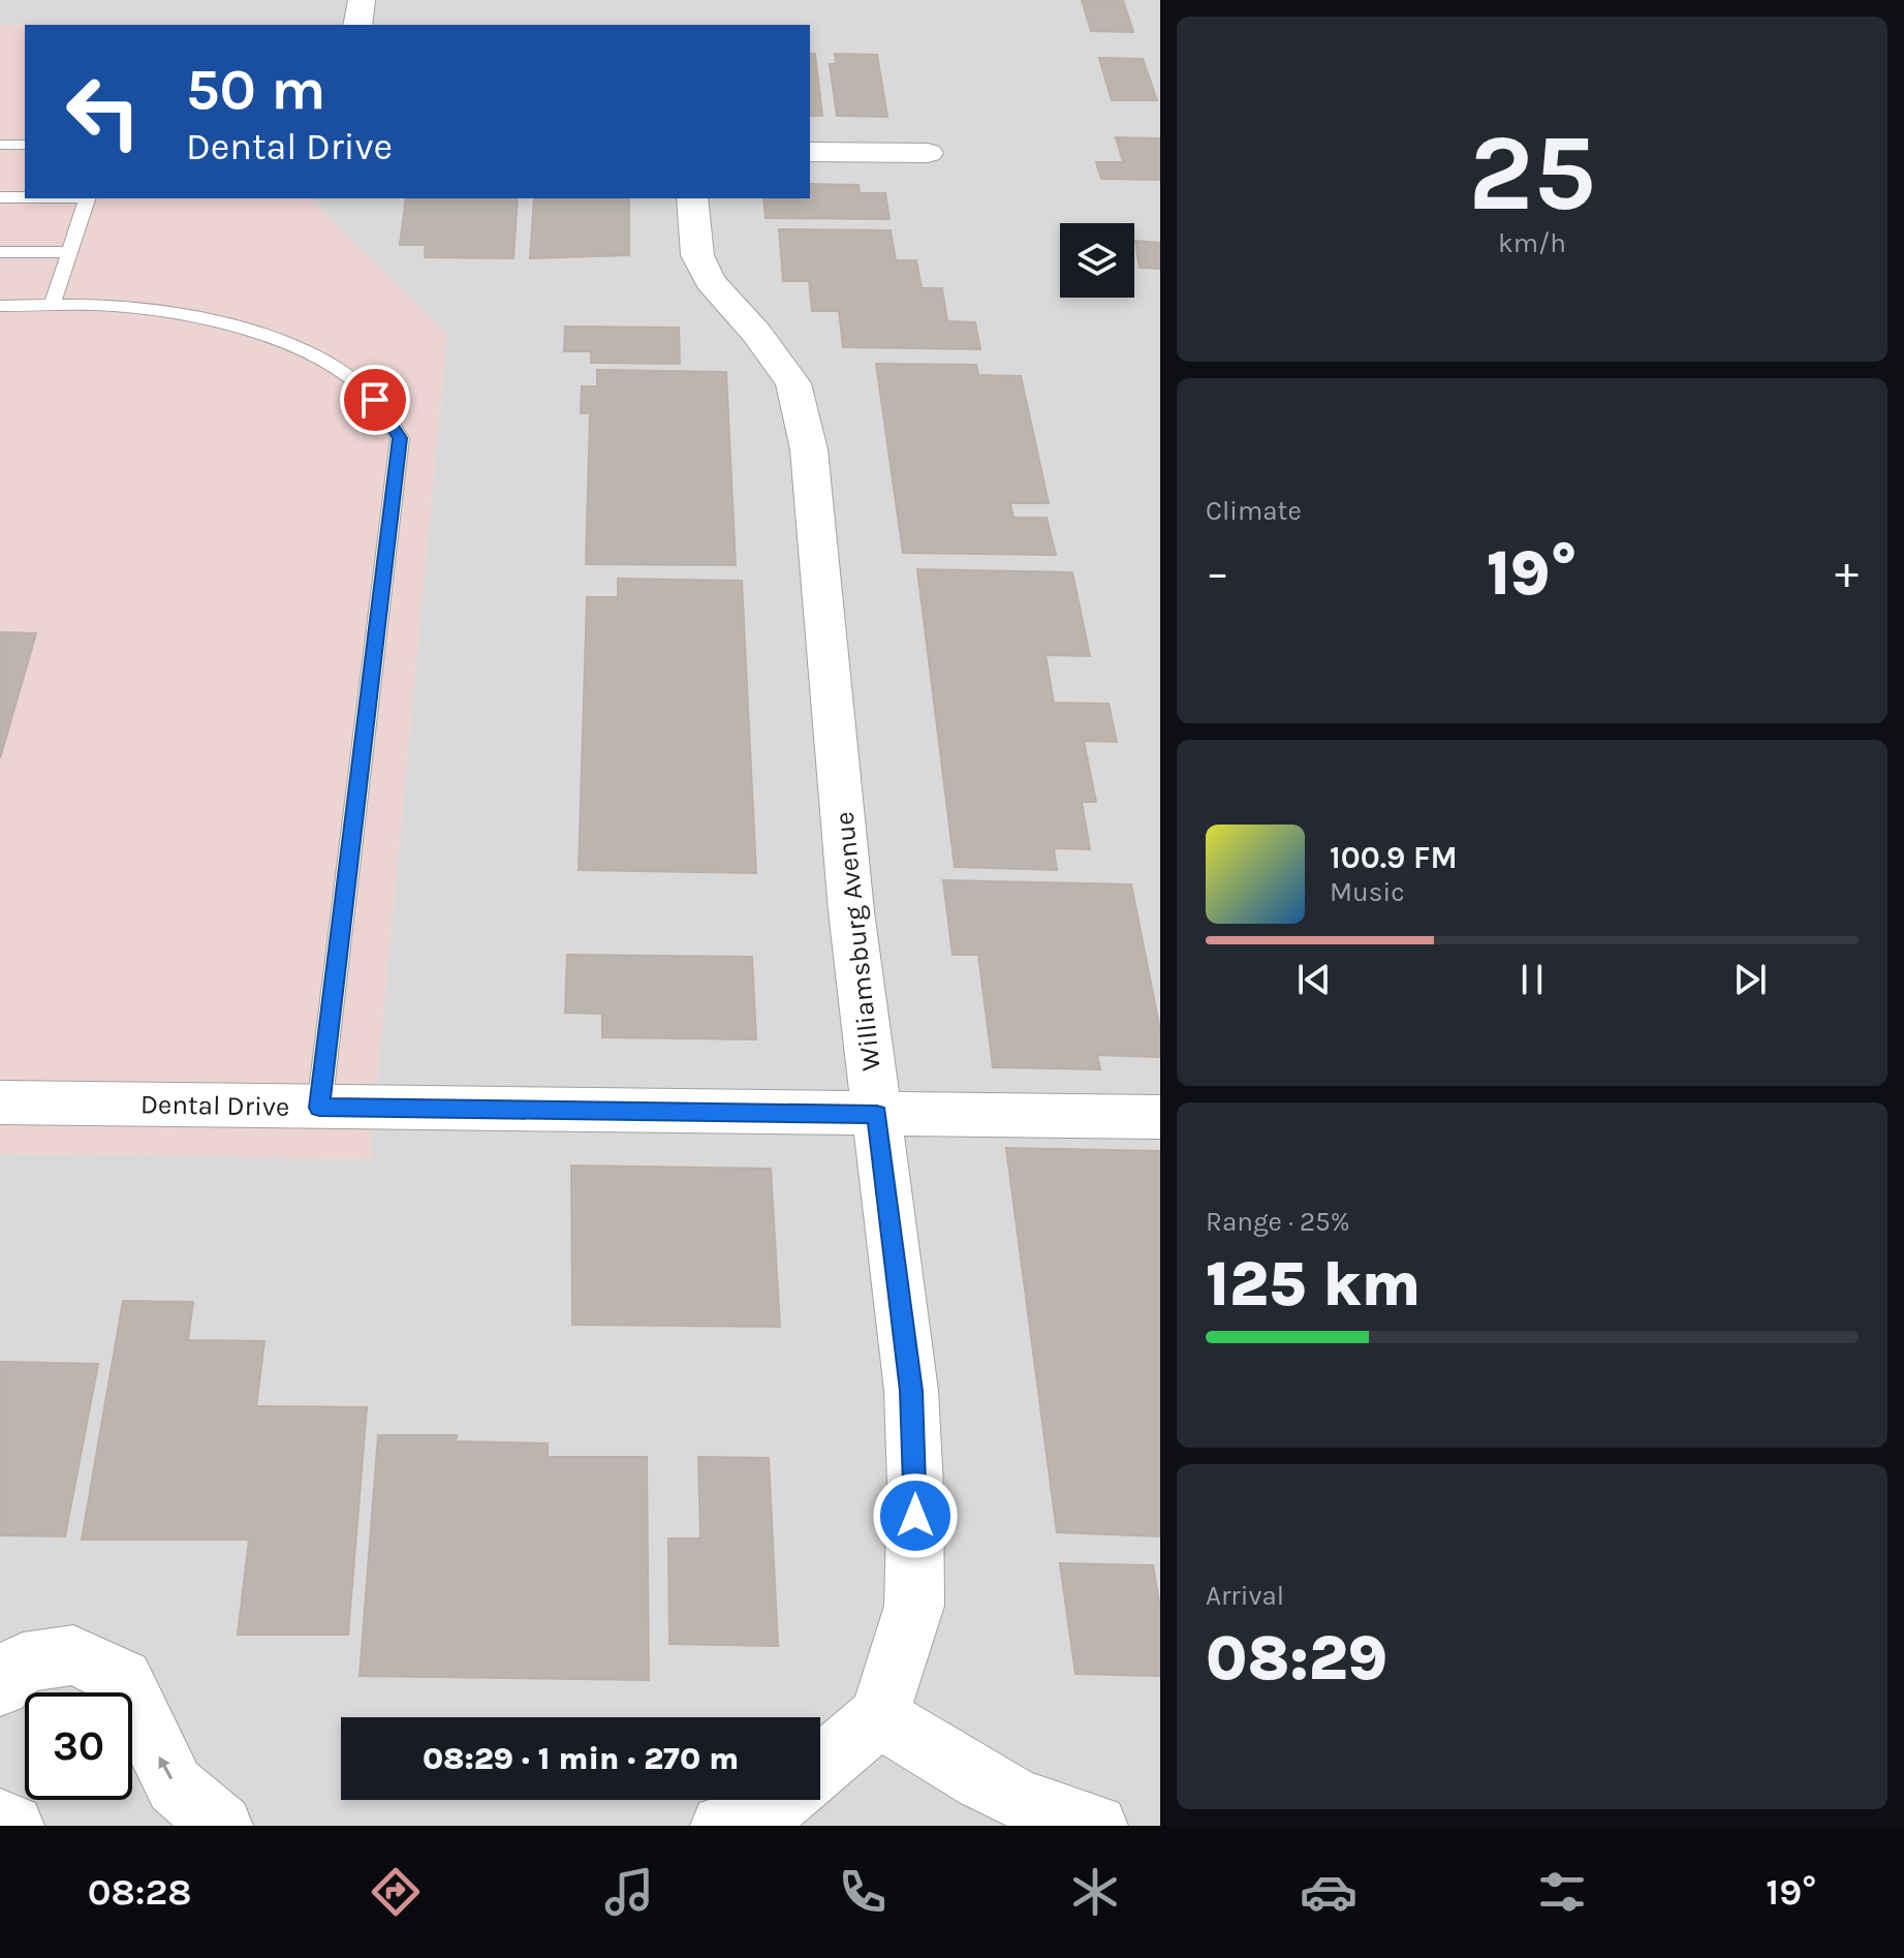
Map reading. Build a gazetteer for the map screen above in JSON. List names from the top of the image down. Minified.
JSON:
{"streets":{"street":["Williamsburg Avenue","Dental Drive"]},"crossings":[["Williamsburg Avenue","Dental Drive"]],"page":{"tile":[["25","km/h"],"Climate",["Range · 25%","125 km"],["Arrival","08:29"]],"turn":["50 m","Dental Drive"],"heat":["−","19°","+"],"song":["100.9 FM","Music"],"limit":"30","trip":"08:29 · 1 min · 270 m","tabs":["08:28","19°"]}}
